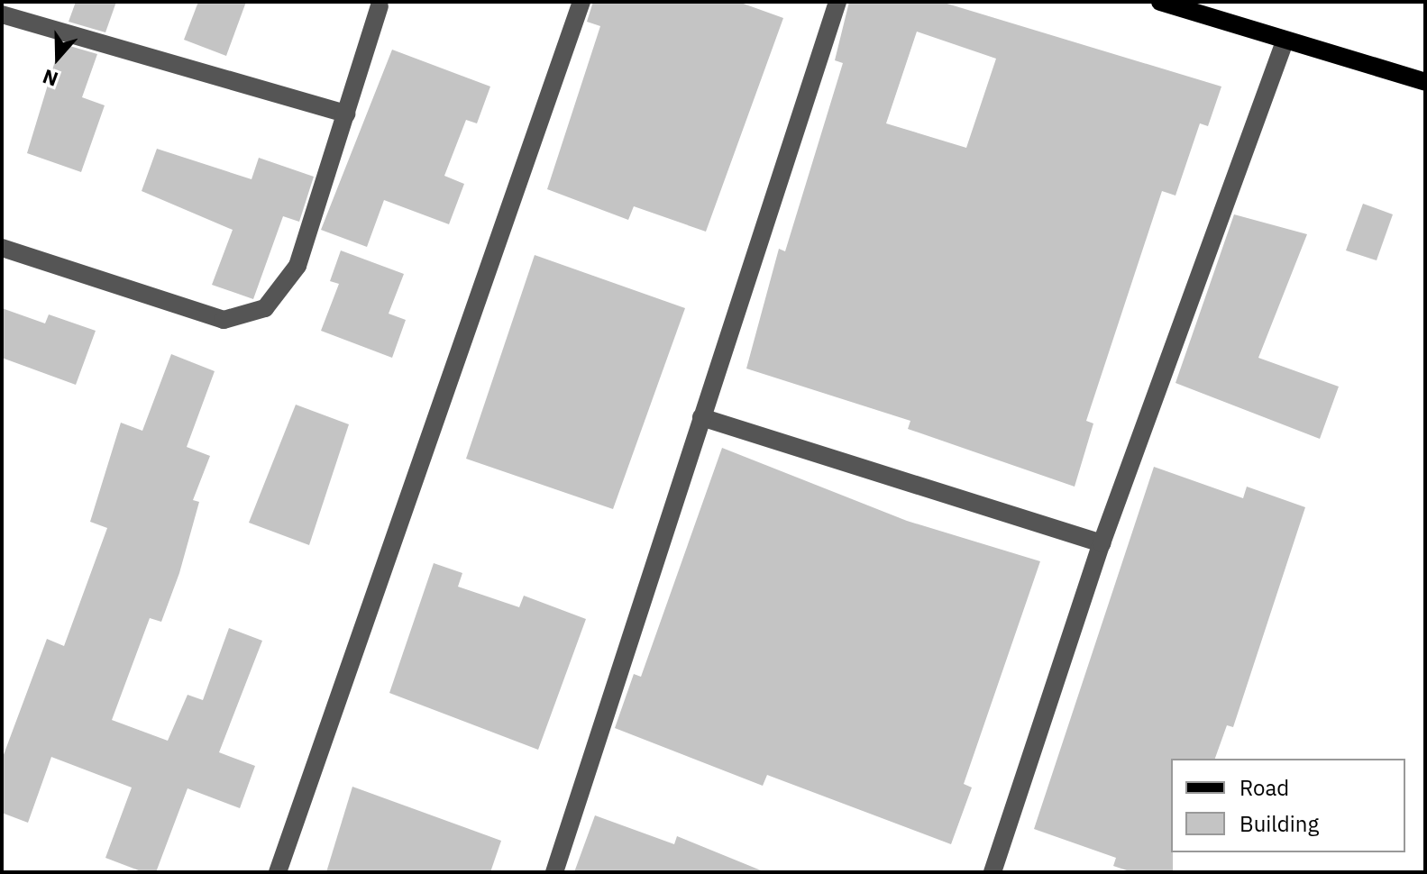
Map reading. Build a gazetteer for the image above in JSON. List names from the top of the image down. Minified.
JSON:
{"legend":["Road","Building"],"north":"bottom"}
